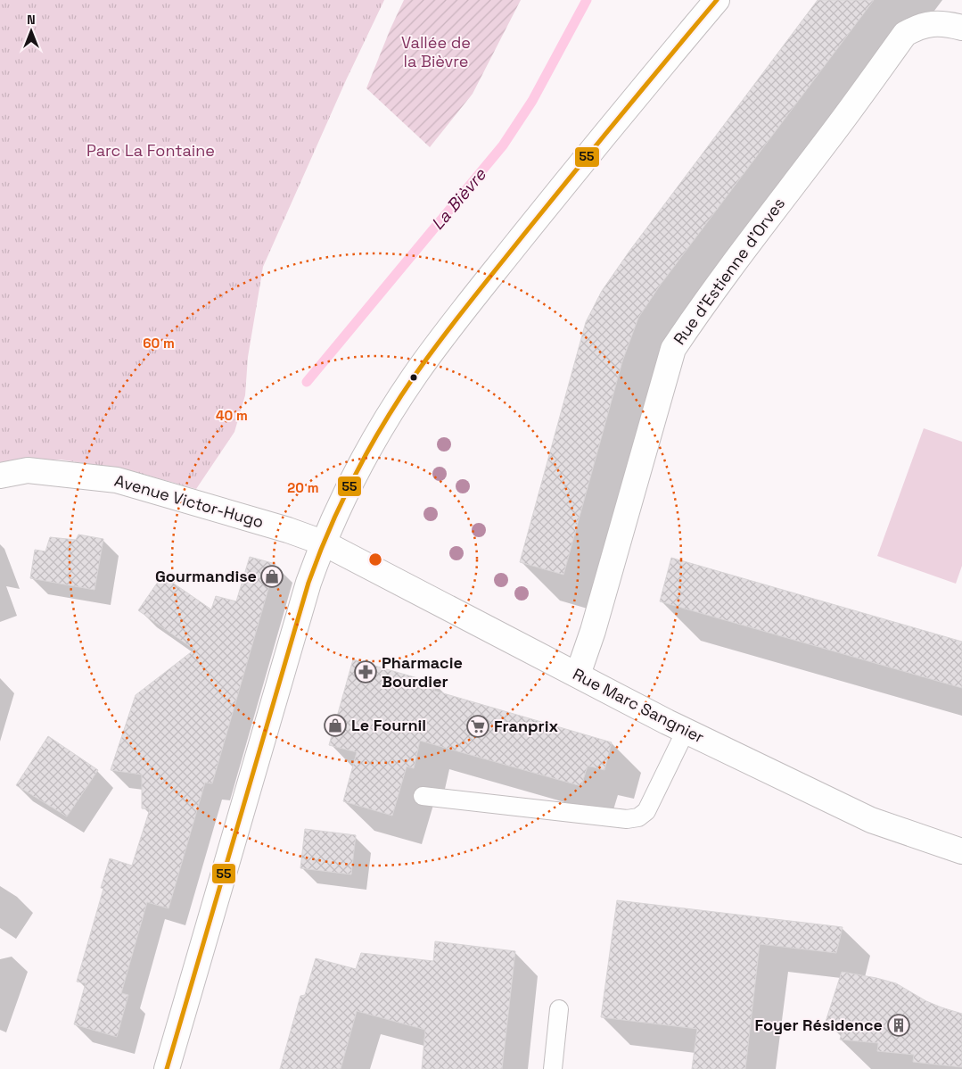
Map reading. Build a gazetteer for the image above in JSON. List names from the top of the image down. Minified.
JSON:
{"streets":{"street":["Rue d'Estienne d'Orves","Avenue Victor-Hugo","Rue Marc Sangnier"]},"crossings":[["Rue d'Estienne d'Orves","Rue Marc Sangnier"],["Avenue Victor-Hugo","Rue Marc Sangnier"]],"water":["La Bièvre"],"parks":["Vallée de la Bièvre","Parc La Fontaine"],"places":{"shop":["Gourmandise","Le Fournil"],"pharmacy":["Pharmacie Bourdier"],"supermarket":["Franprix"],"building":["Foyer Résidence"]},"lines":["transit line 55"],"north":"top","rings":["60 m","40 m","20 m"]}
